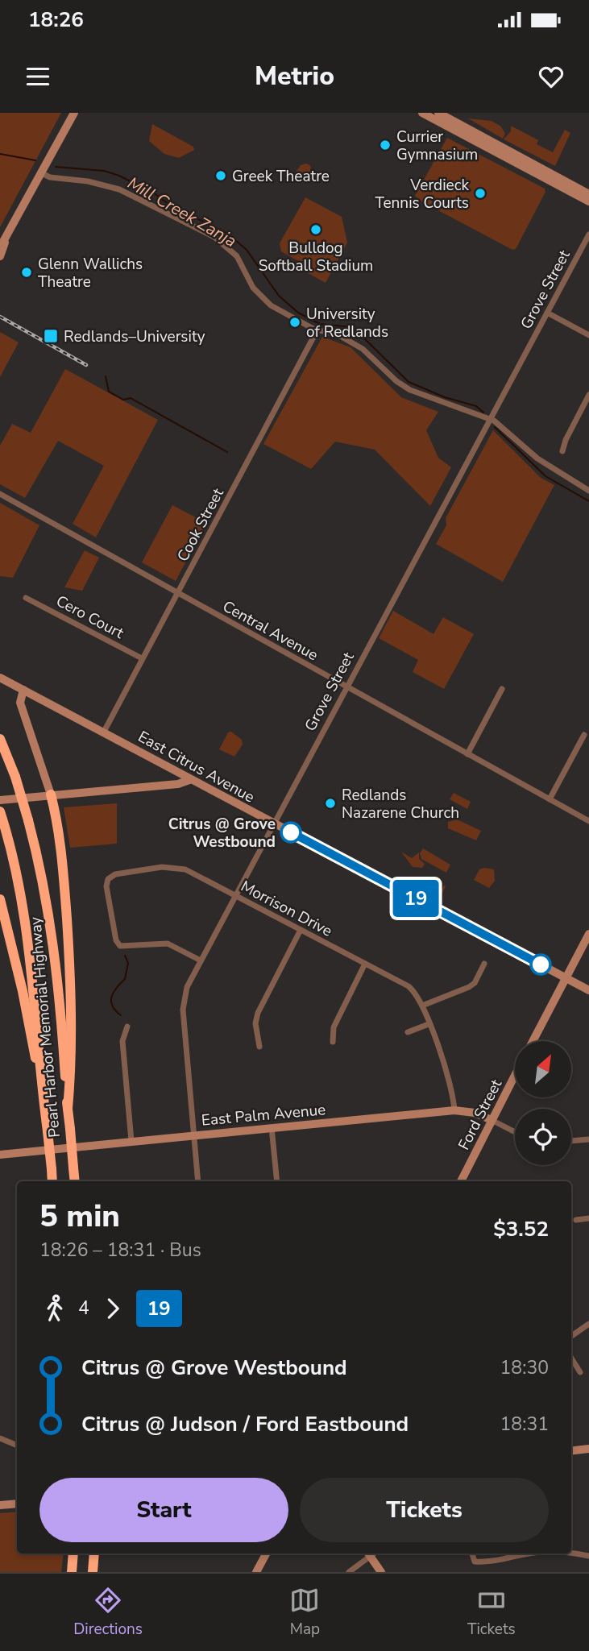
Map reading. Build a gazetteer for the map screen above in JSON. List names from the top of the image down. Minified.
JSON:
{"streets":{"highway":["Pearl Harbor Memorial Highway"],"main road":["East Citrus Avenue","East Palm Avenue","Ford Street"],"street":["Grove Street","Cook Street","Cero Court","Central Avenue","Morrison Drive"]},"crossings":[["Grove Street","Central Avenue"],["Grove Street","East Citrus Avenue"],["Grove Street","Morrison Drive"],["Grove Street","East Palm Avenue"],["Cook Street","Cero Court"],["Cook Street","Central Avenue"],["Cook Street","East Citrus Avenue"],["Morrison Drive","East Palm Avenue"],["East Palm Avenue","Ford Street"]],"water":["Mill Creek Zanja"],"places":{"other":["Currier Gymnasium","Greek Theatre","Verdieck Tennis Courts","Bulldog Softball Stadium","Glenn Wallichs Theatre","University of Redlands","Redlands Nazarene Church","Citrus @ Grove Westbound"],"transit":["Redlands–University"]},"lines":["bus line 19"],"north":"top right","page":{"status":"18:26","header":"Metrio","on_map":"19","heading":["5 min","18:26 – 18:31 · Bus","$3.52"],"legs":["4","19"],"list":[{"name":"Citrus @ Grove Westbound","value":"18:30"},{"name":"Citrus @ Judson / Ford Eastbound","value":"18:31"}],"buttons":["Start","Tickets"],"tabs":["Directions","Map","Tickets"]}}
